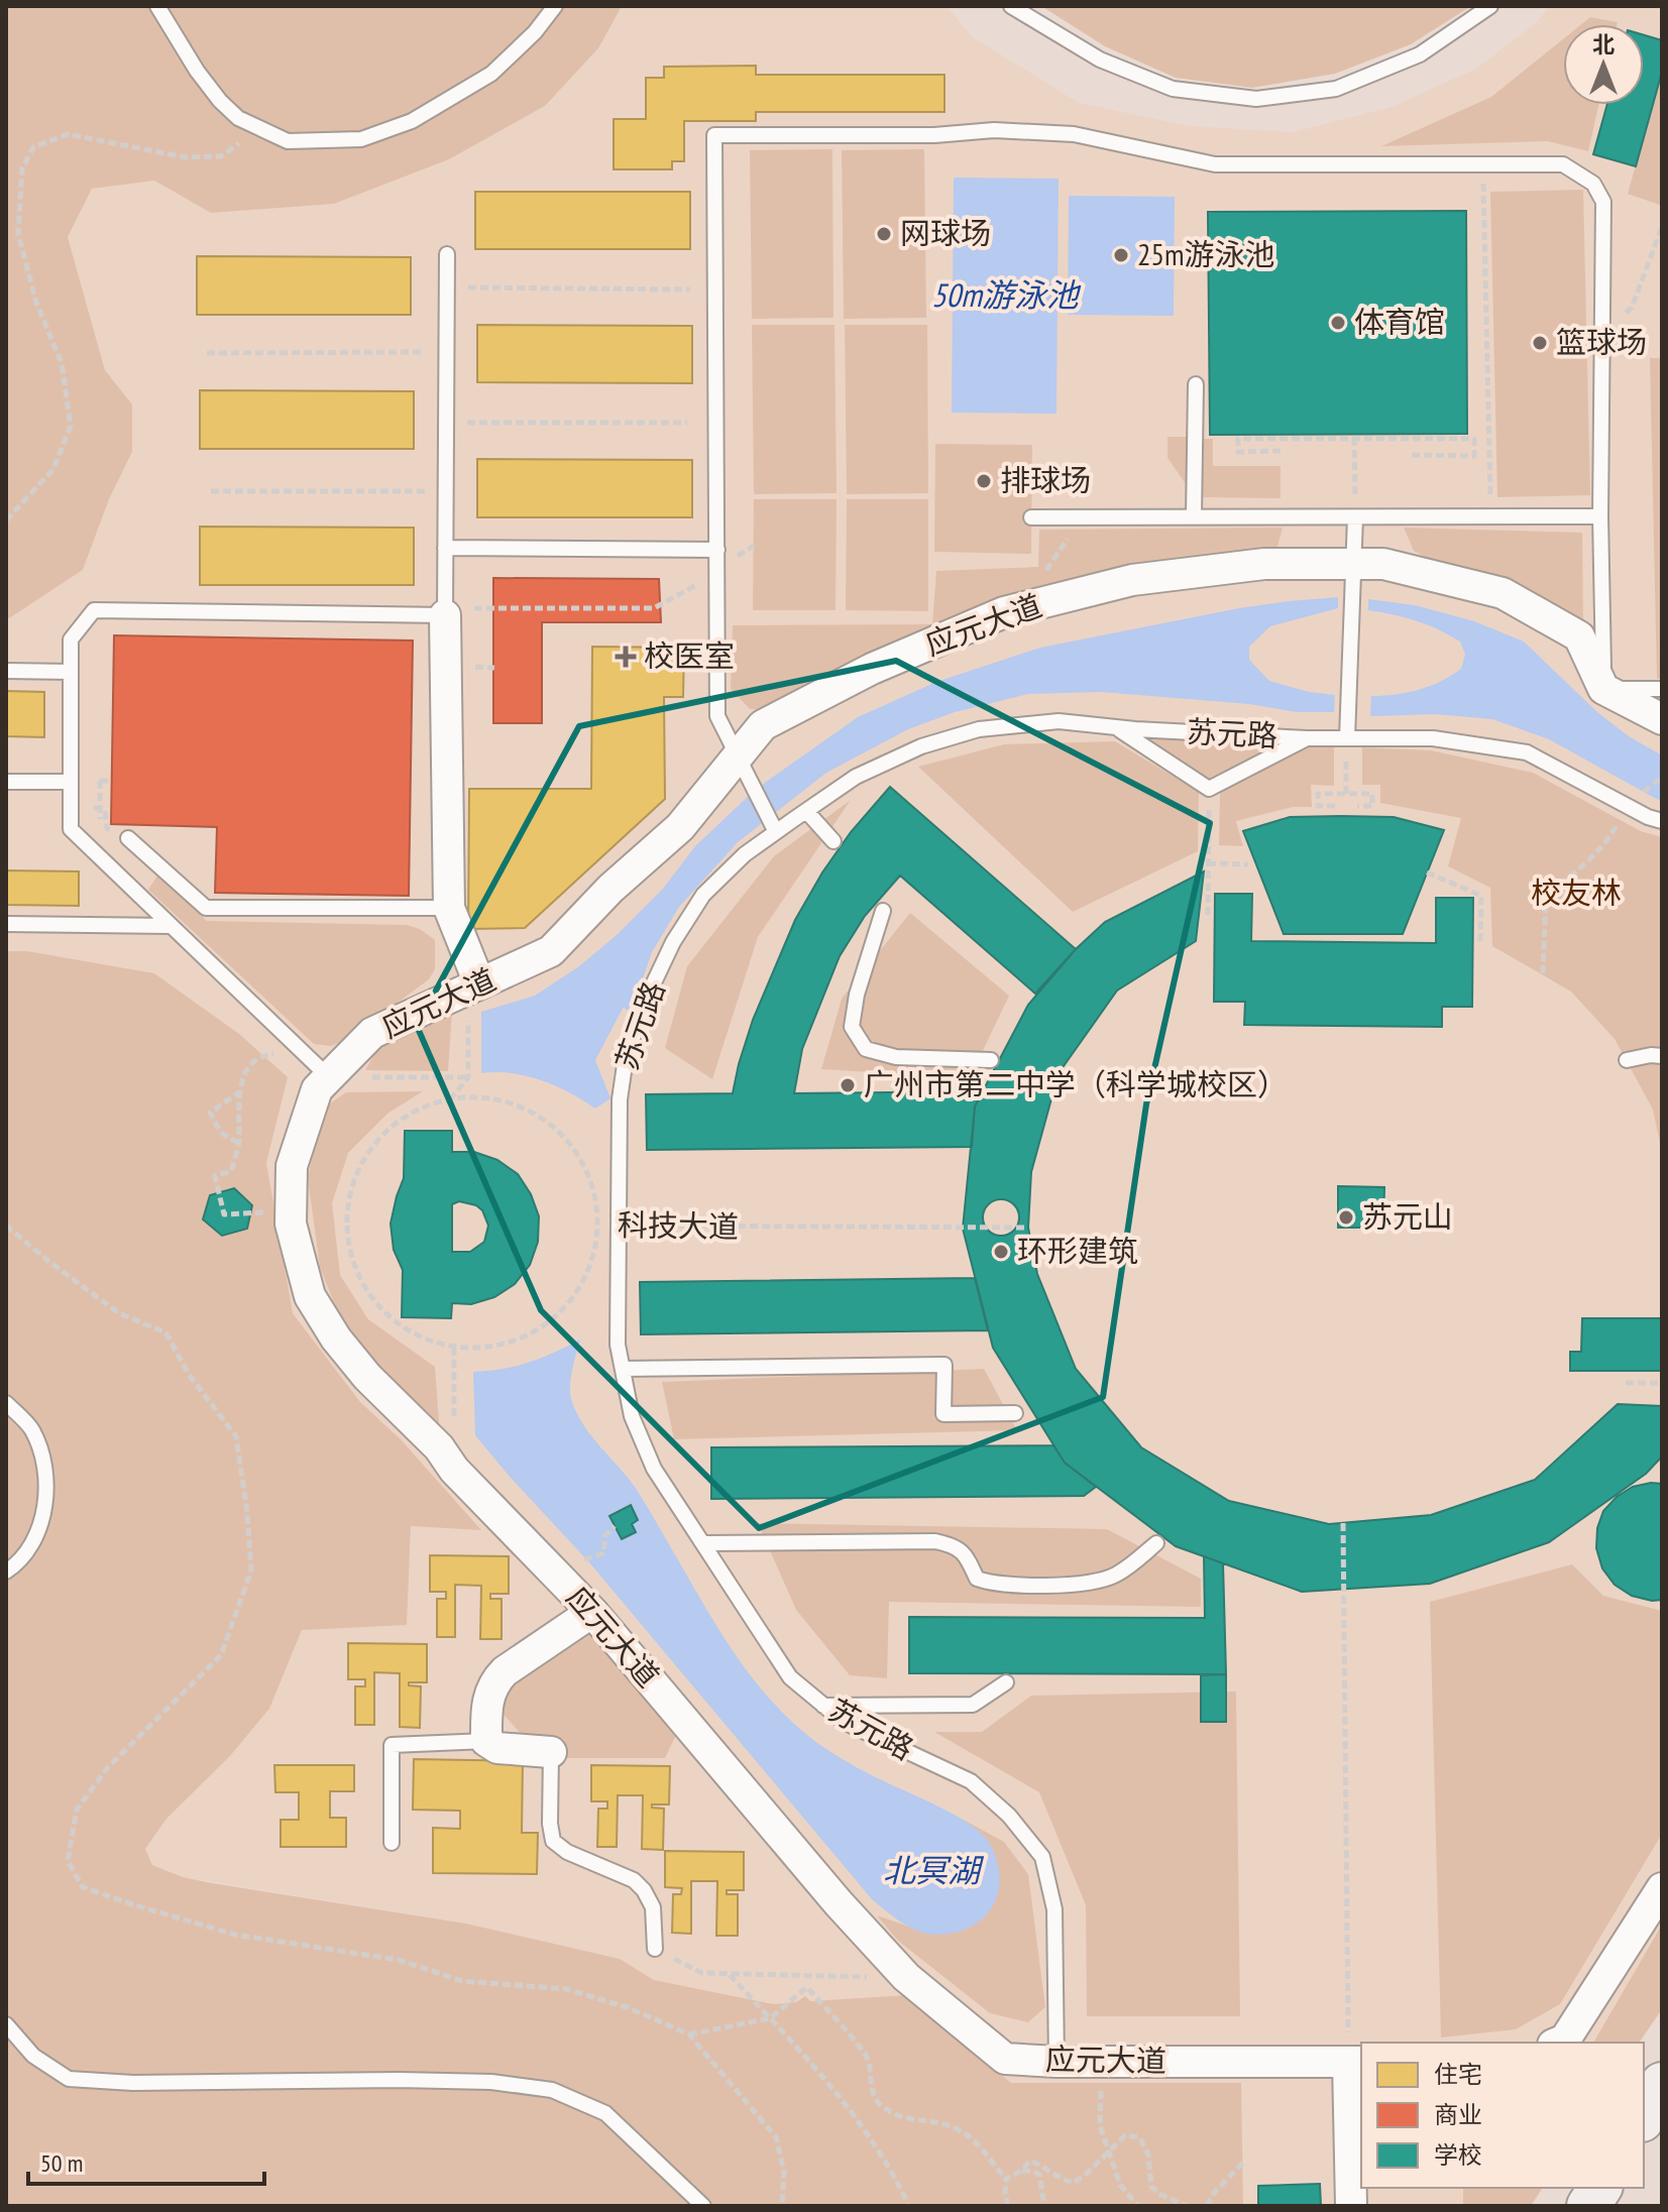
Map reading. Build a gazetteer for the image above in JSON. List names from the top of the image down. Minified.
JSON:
{"streets":{"street":["应元大道"],"lane":["苏元路"],"path":["科技大道"]},"crossings":[["应元大道","苏元路"],["苏元路","科技大道"]],"water":["50m游泳池","北冥湖"],"parks":["校友林"],"places":{"other":["网球场","25m游泳池","体育馆","篮球场","排球场","广州市第二中学（科学城校区）","苏元山","环形建筑"],"health":["校医室"]},"legend":["住宅","商业","学校"],"scale_bar":"50 m","north":"top"}
